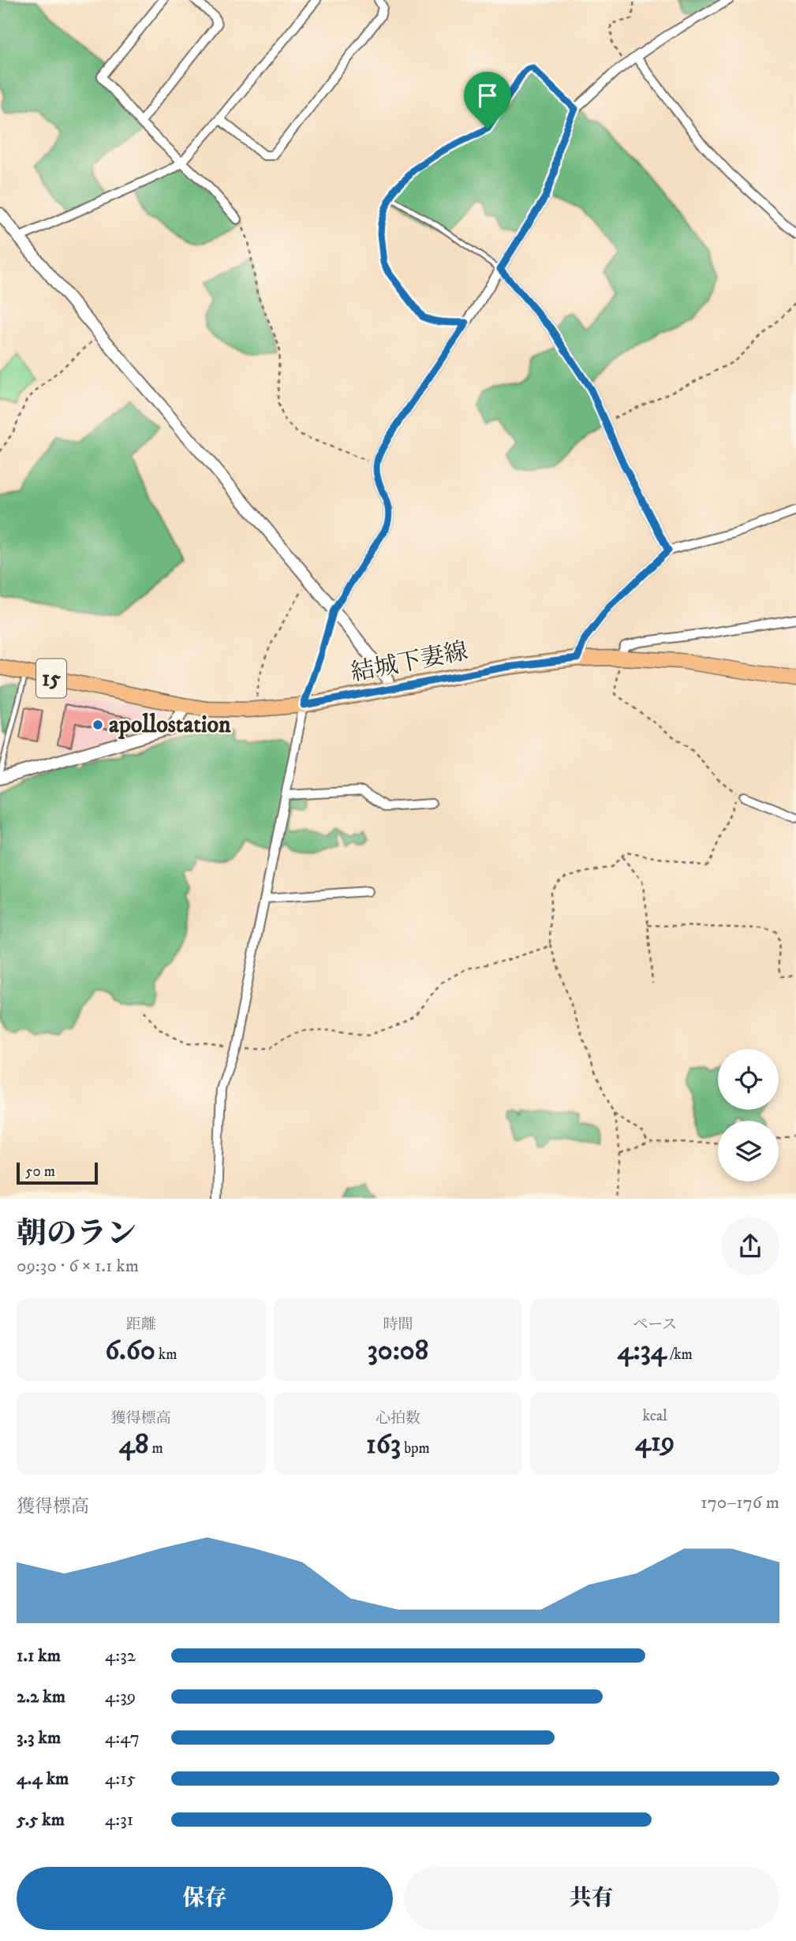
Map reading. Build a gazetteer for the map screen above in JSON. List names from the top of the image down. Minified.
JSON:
{"streets":{"main road":["結城下妻線","15"]},"places":["apollostation"],"scale_bar":"50 m","page":{"scale":"50 m","heading":["朝のラン","09:30 · 6 × 1.1 km"],"stats":[["距離","6.60 km"],["時間","30:08"],["ペース","4:34 /km"],["獲得標高","48 m"],["心拍数","163 bpm"],["kcal","419"]],"chart":["獲得標高","170–176 m"],"list":[{"name":"1.1 km","note":"4:32"},{"name":"2.2 km","note":"4:39"},{"name":"3.3 km","note":"4:47"},{"name":"4.4 km","note":"4:15"},{"name":"5.5 km","note":"4:31"}],"buttons":["保存","共有"]}}
